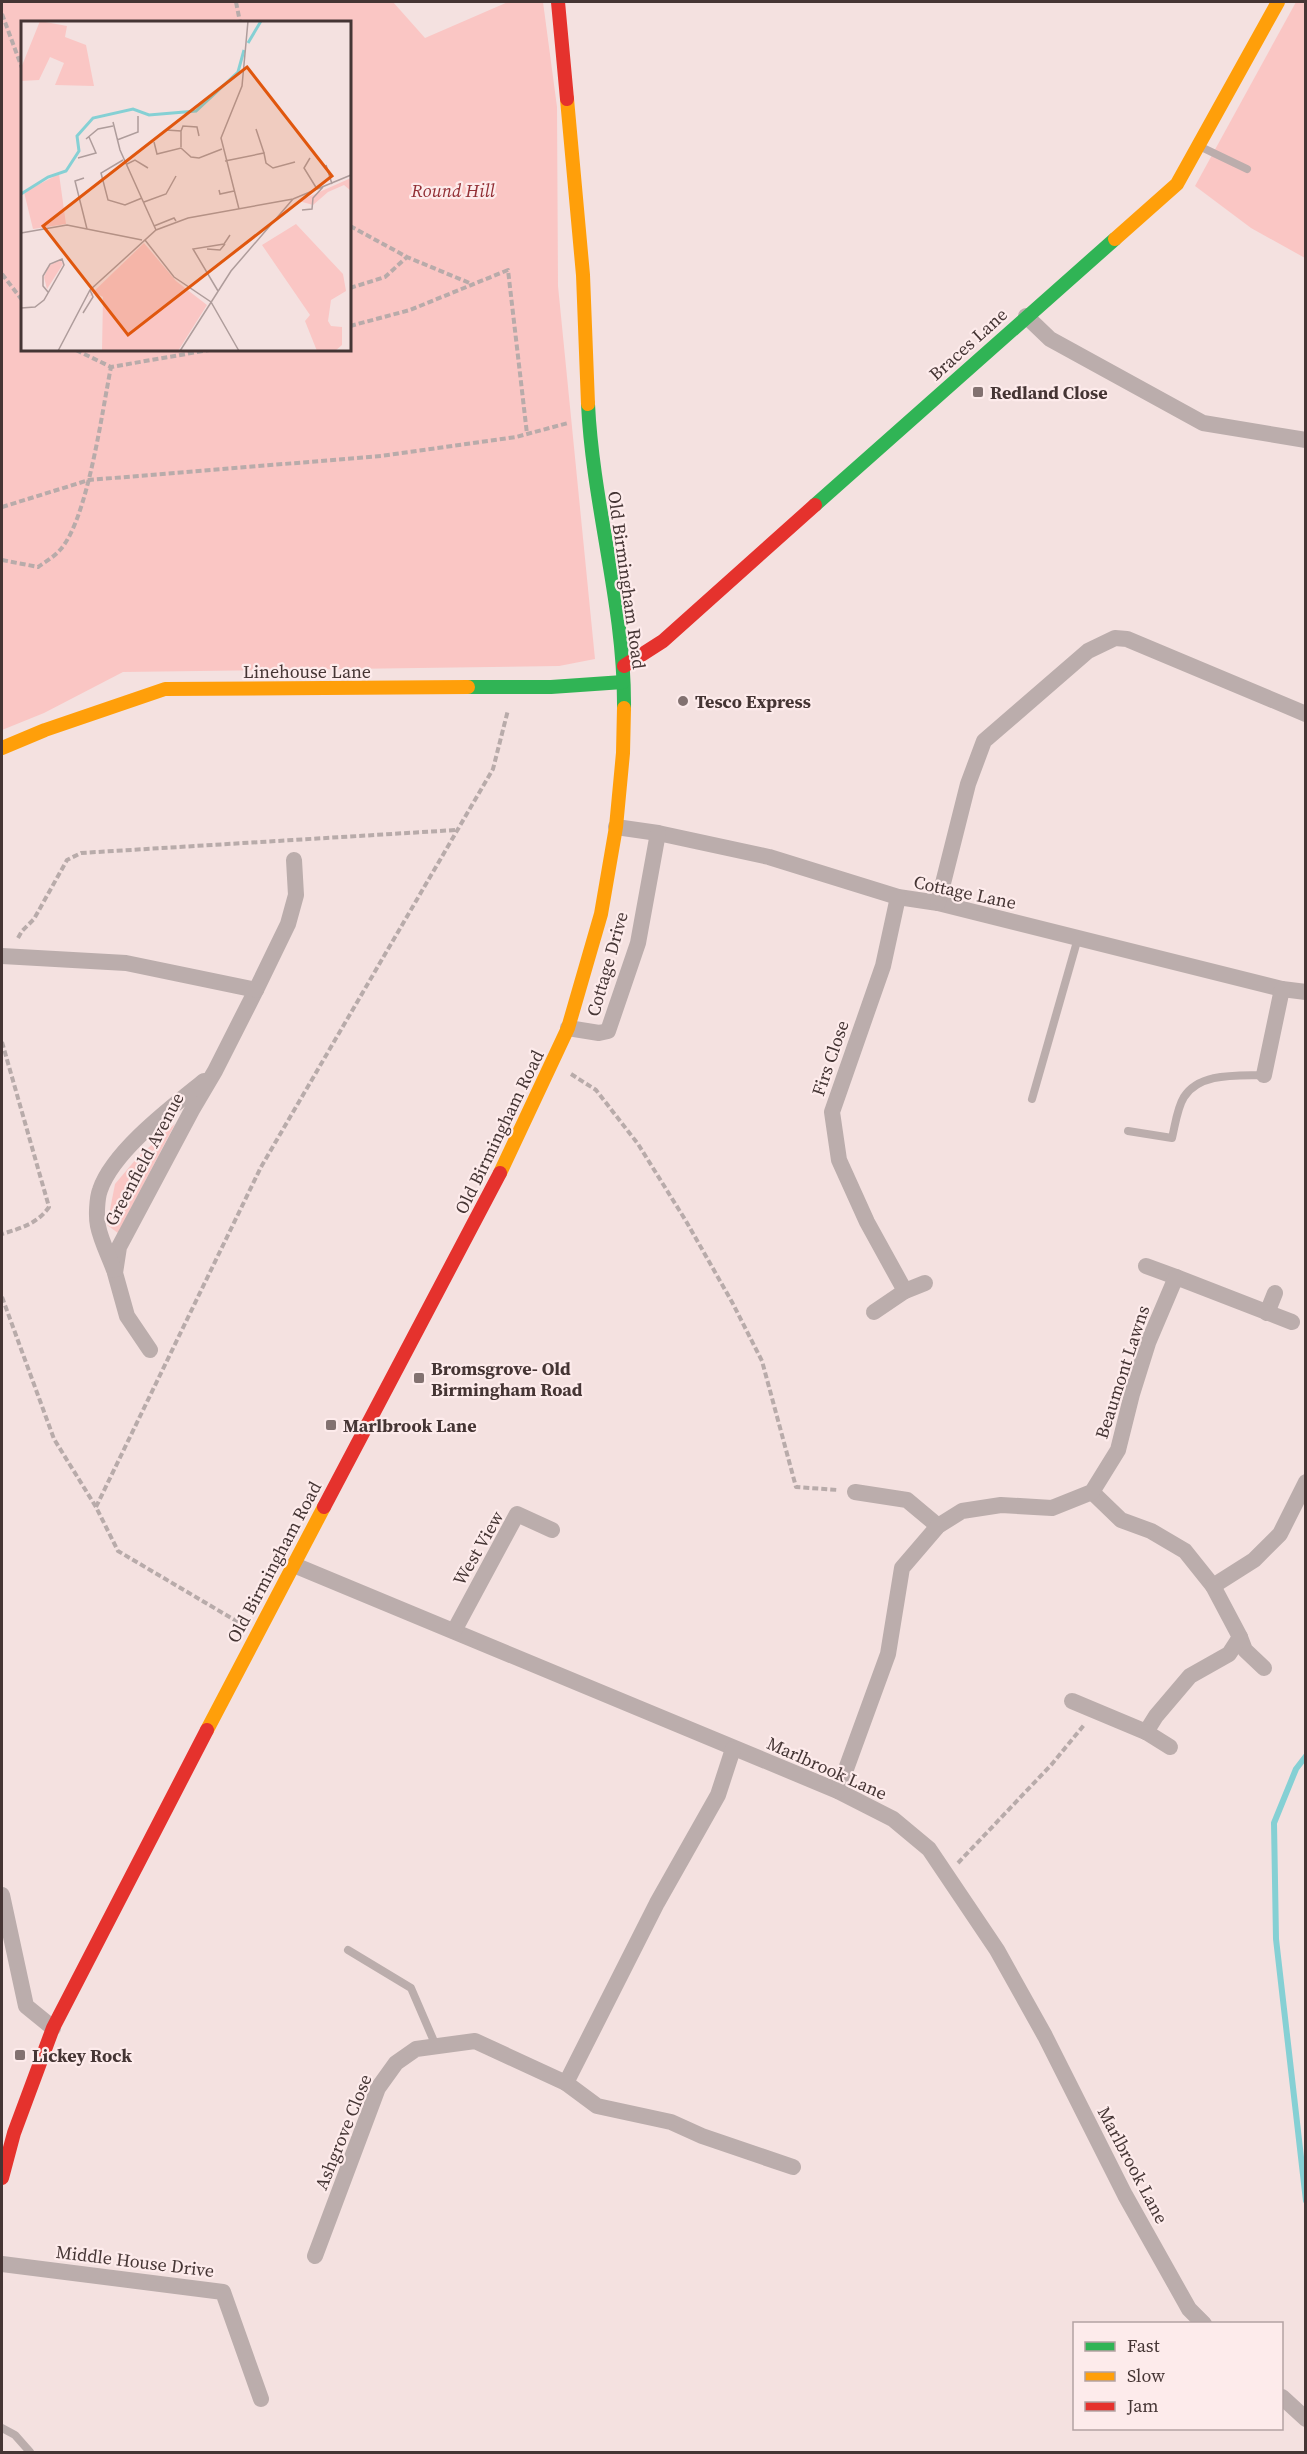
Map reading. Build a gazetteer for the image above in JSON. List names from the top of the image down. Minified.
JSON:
{"streets":{"main road":["Braces Lane","Old Birmingham Road","Linehouse Lane"],"street":["Cottage Lane","Cottage Drive","Firs Close","Greenfield Avenue","Beaumont Lawns","West View","Marlbrook Lane","Ashgrove Close","Middle House Drive"]},"crossings":[["Braces Lane","Old Birmingham Road"],["Old Birmingham Road","Linehouse Lane"],["Old Birmingham Road","Cottage Lane"],["Old Birmingham Road","Cottage Drive"],["Old Birmingham Road","Marlbrook Lane"],["Cottage Lane","Cottage Drive"],["Cottage Lane","Firs Close"],["West View","Marlbrook Lane"]],"parks":["Round Hill"],"places":{"transit":["Redland Close","Bromsgrove- Old Birmingham Road","Marlbrook Lane","Lickey Rock"],"other":["Tesco Express"]},"legend":["Fast","Slow","Jam"]}
